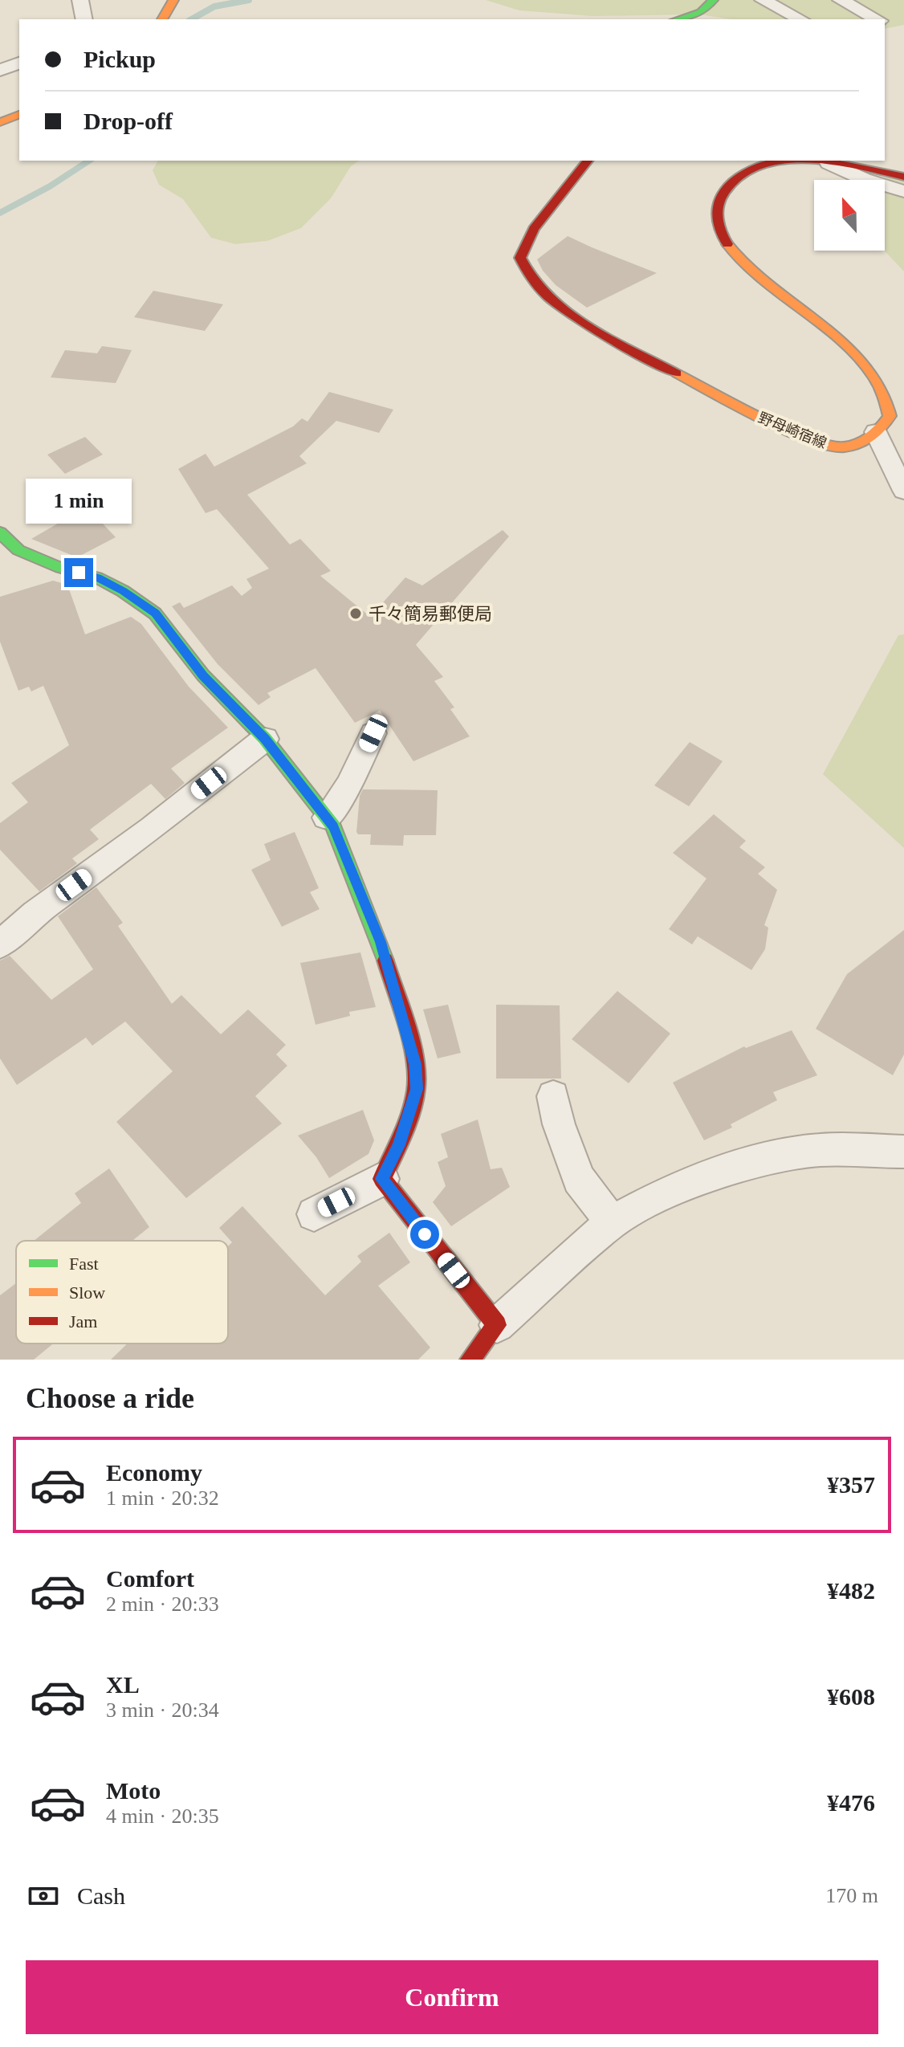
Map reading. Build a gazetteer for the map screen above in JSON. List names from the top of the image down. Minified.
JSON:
{"streets":{"main road":["野母崎宿線"]},"places":["千々簡易郵便局"],"legend":["Fast","Slow","Jam"],"north":"top","page":{"banner":["Pickup","Drop-off"],"bubble":"1 min","heading":"Choose a ride","list":[{"name":"Economy","note":"1 min · 20:32","value":"¥357"},{"name":"Comfort","note":"2 min · 20:33","value":"¥482"},{"name":"XL","note":"3 min · 20:34","value":"¥608"},{"name":"Moto","note":"4 min · 20:35","value":"¥476"}],"pay":["Cash","170 m"],"buttons":"Confirm"}}
